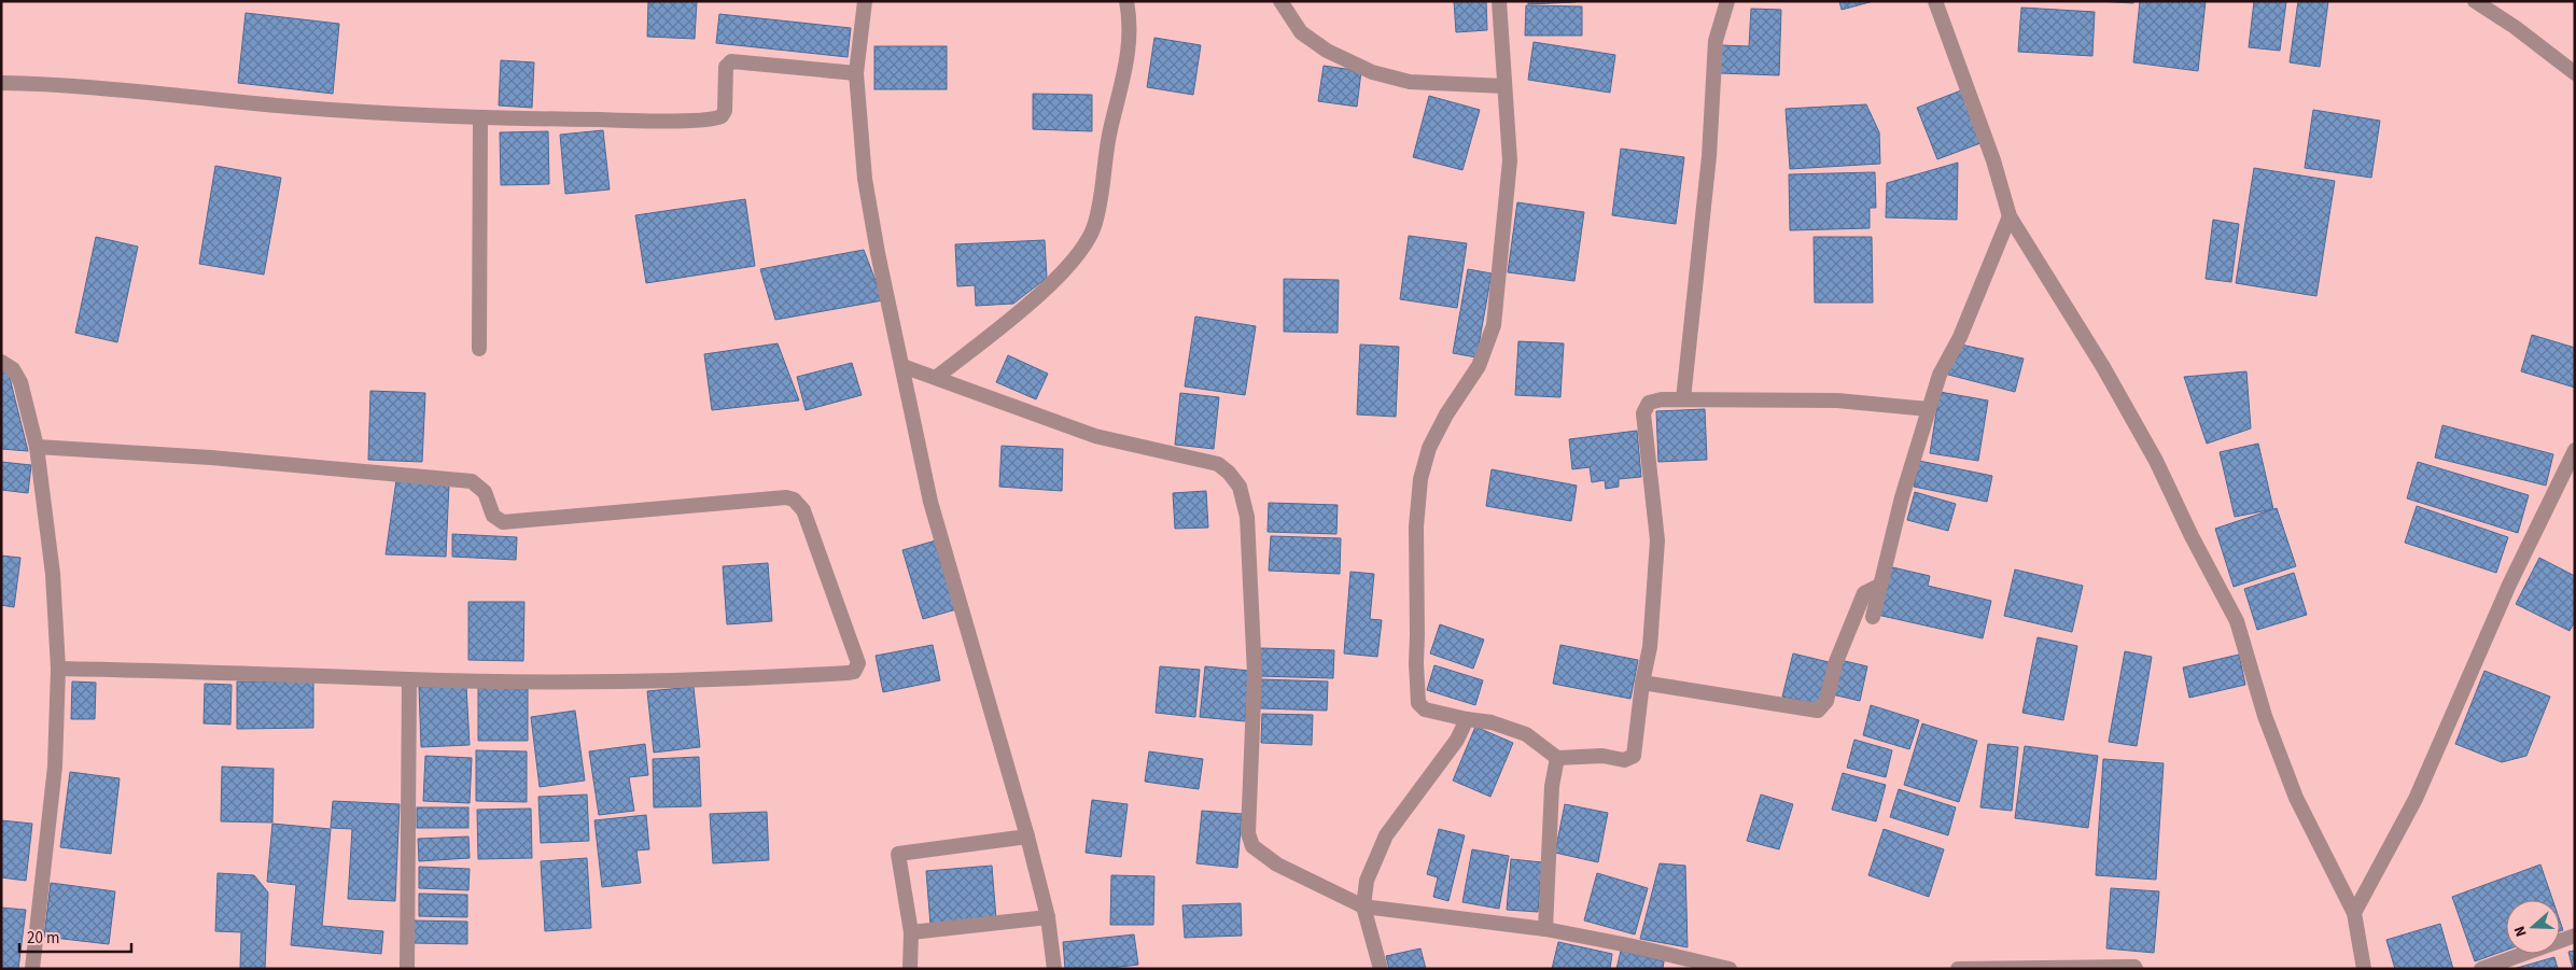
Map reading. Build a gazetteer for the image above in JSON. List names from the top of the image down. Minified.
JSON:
{"scale_bar":"20 m","north":"left"}
